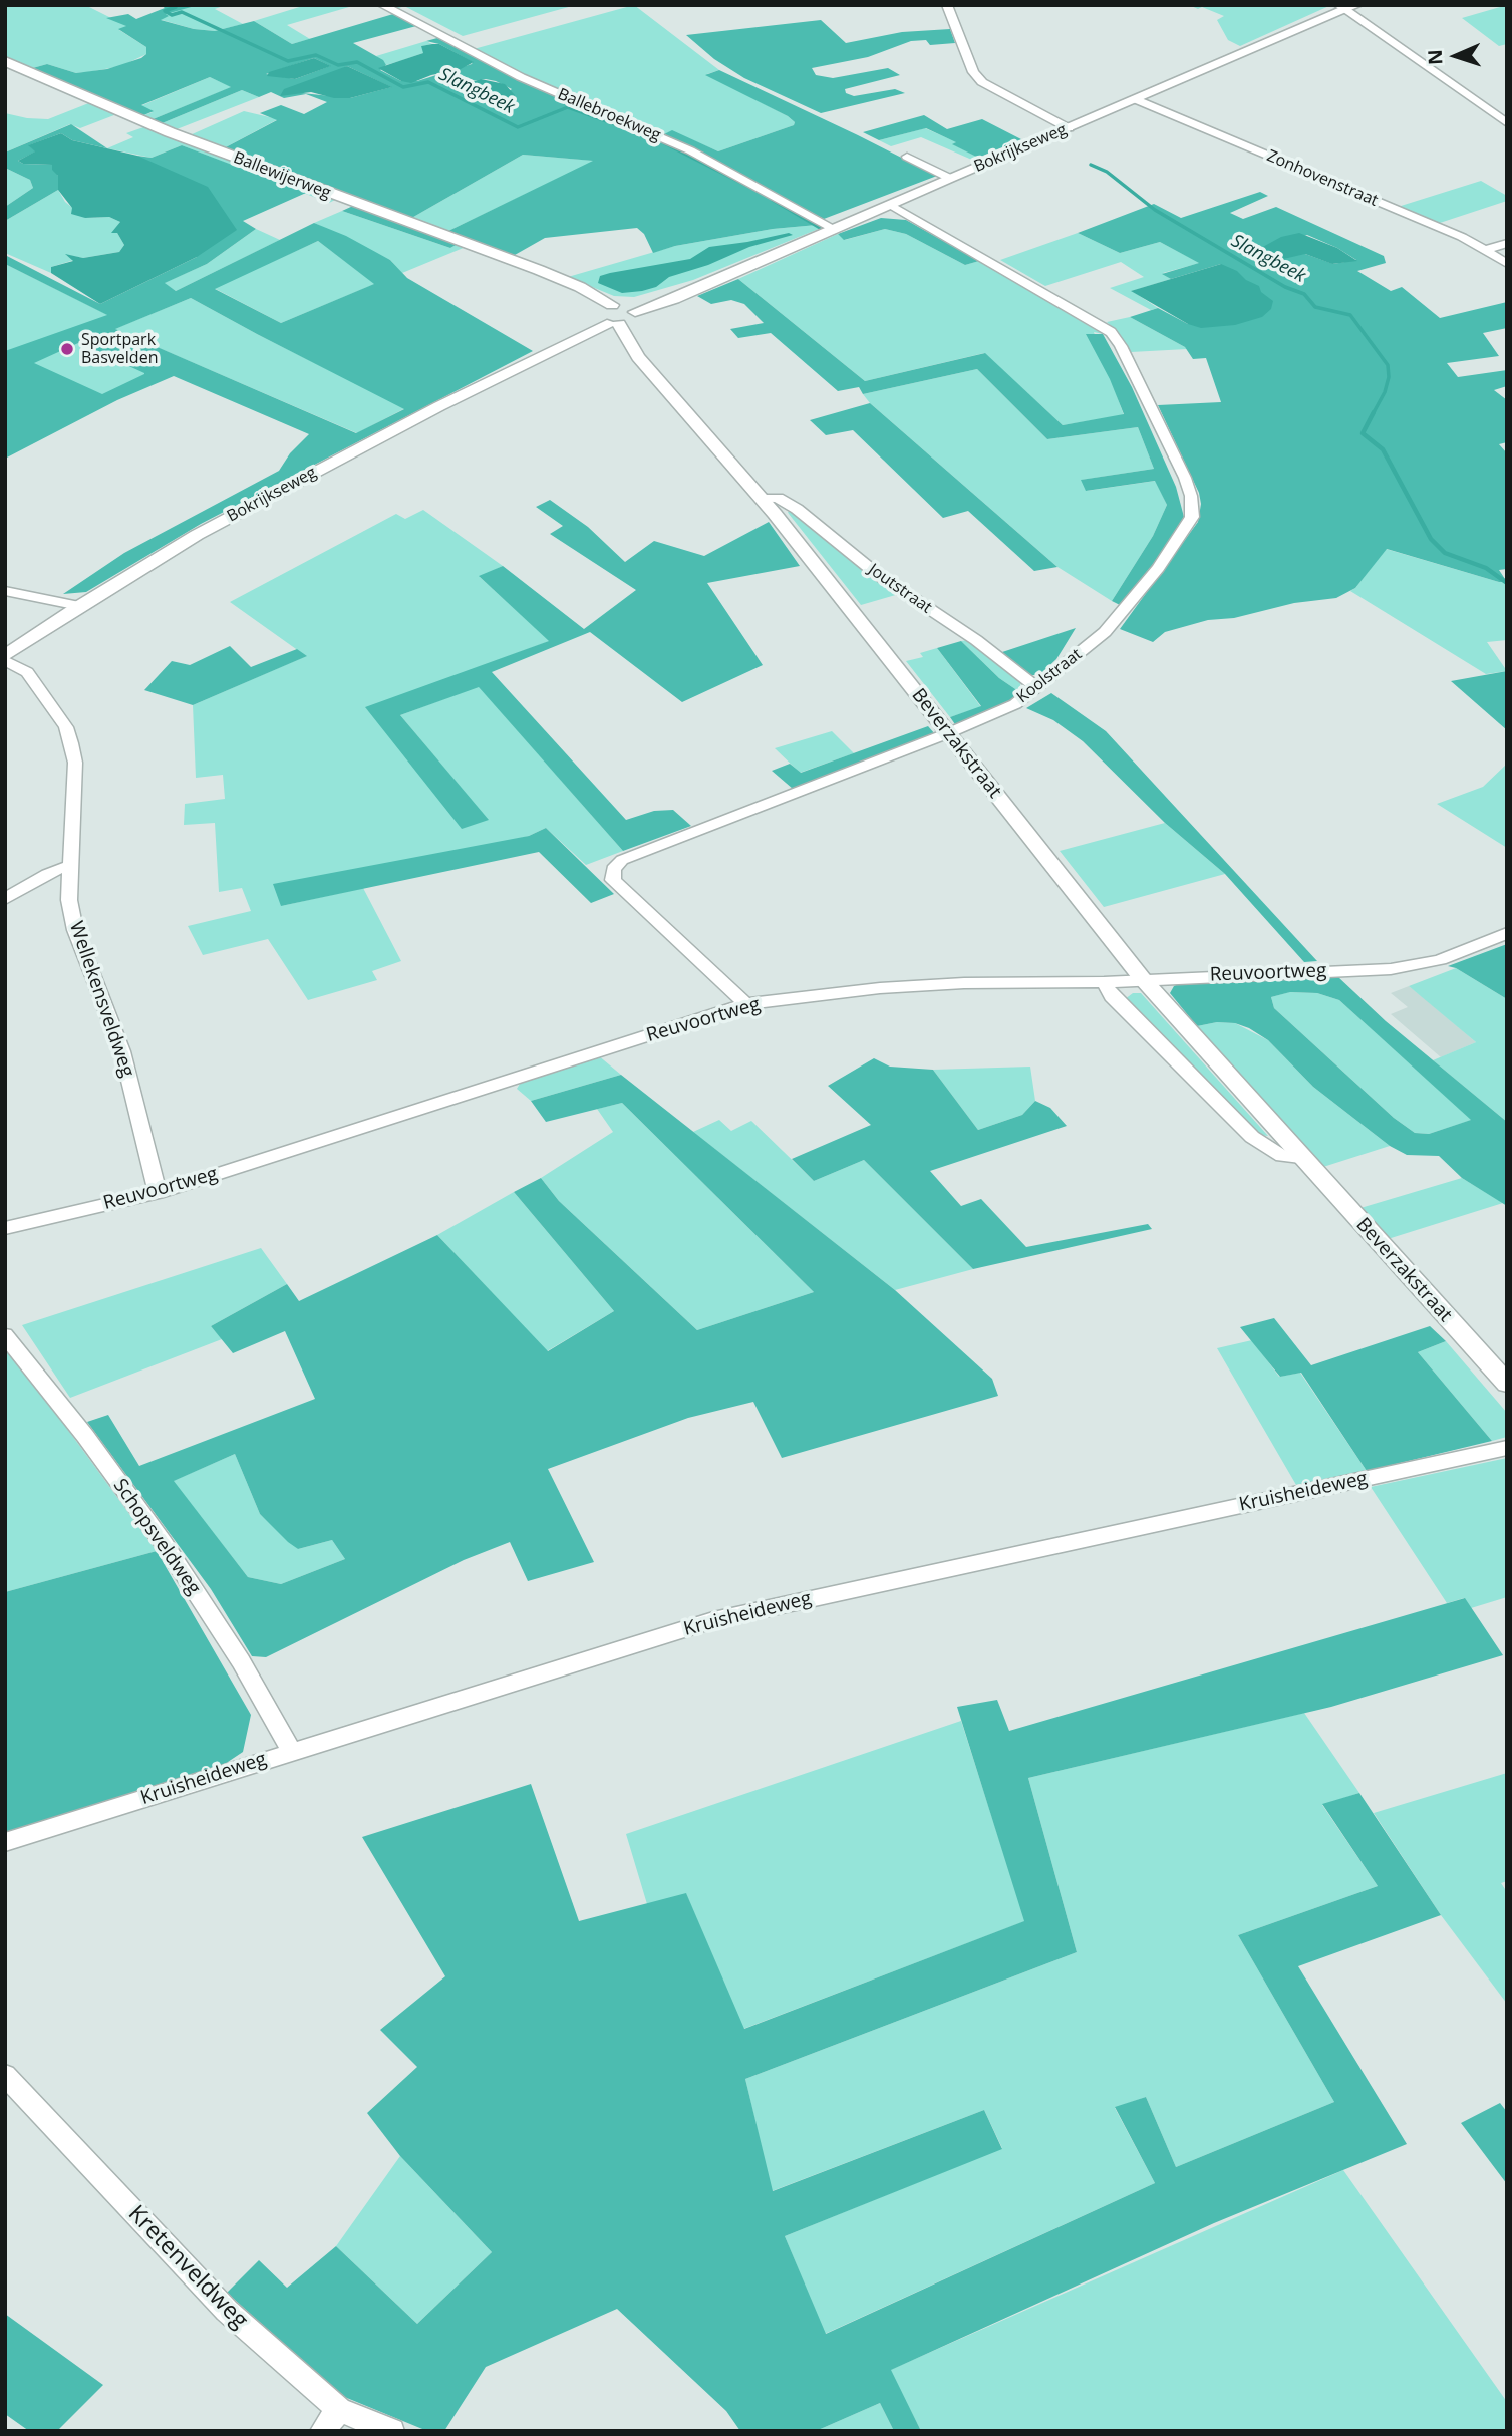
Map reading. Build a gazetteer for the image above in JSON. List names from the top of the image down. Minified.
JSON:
{"streets":{"street":["Ballebroekweg","Bokrijkseweg","Ballewijerweg","Zonhovenstraat","Joutstraat","Koolstraat","Beverzakstraat","Reuvoortweg","Wellekensveldweg","Kruisheideweg","Schopsveldweg","Kretenveldweg"]},"crossings":[["Ballebroekweg","Bokrijkseweg"],["Bokrijkseweg","Ballewijerweg"],["Bokrijkseweg","Zonhovenstraat"],["Bokrijkseweg","Koolstraat"],["Bokrijkseweg","Beverzakstraat"],["Bokrijkseweg","Wellekensveldweg"],["Ballewijerweg","Beverzakstraat"],["Joutstraat","Koolstraat"],["Joutstraat","Beverzakstraat"],["Koolstraat","Beverzakstraat"],["Koolstraat","Reuvoortweg"],["Beverzakstraat","Reuvoortweg"],["Reuvoortweg","Wellekensveldweg"],["Kruisheideweg","Schopsveldweg"]],"water":["Slangbeek"],"places":["Sportpark Basvelden"],"north":"left"}
